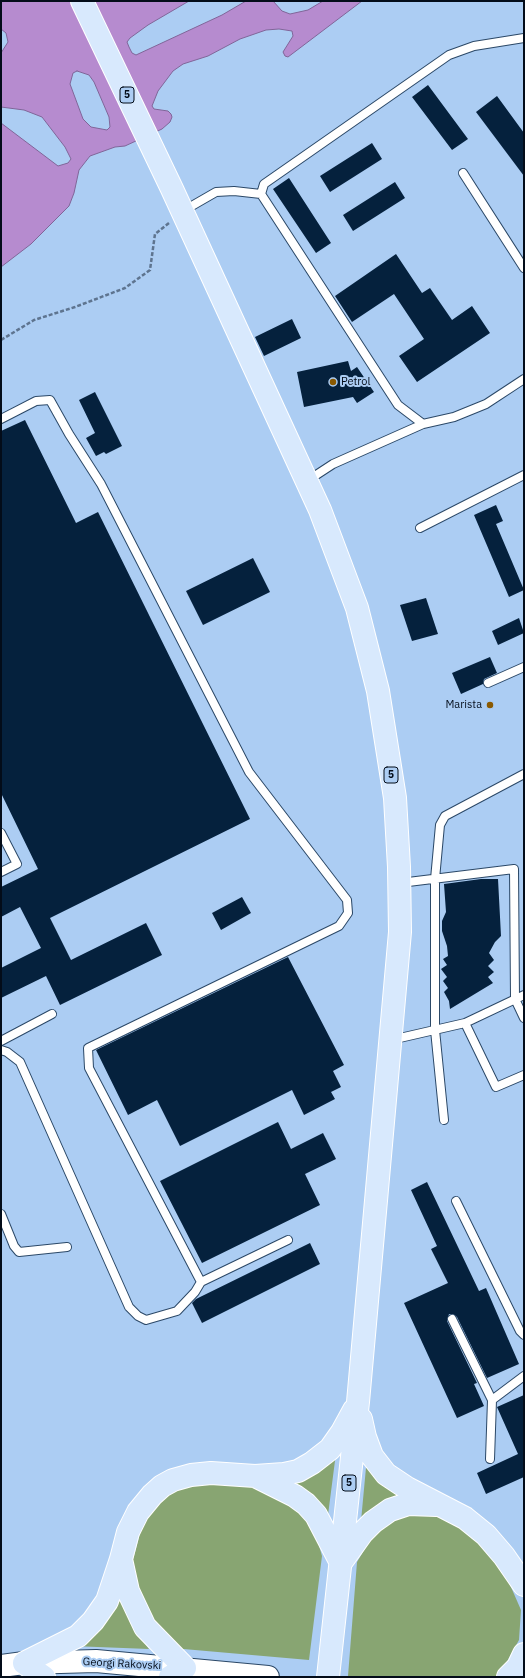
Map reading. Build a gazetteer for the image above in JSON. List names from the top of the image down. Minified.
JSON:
{"streets":{"main road":["5"],"street":["Georgi Rakovski"]},"places":["Petrol","Marista"]}
